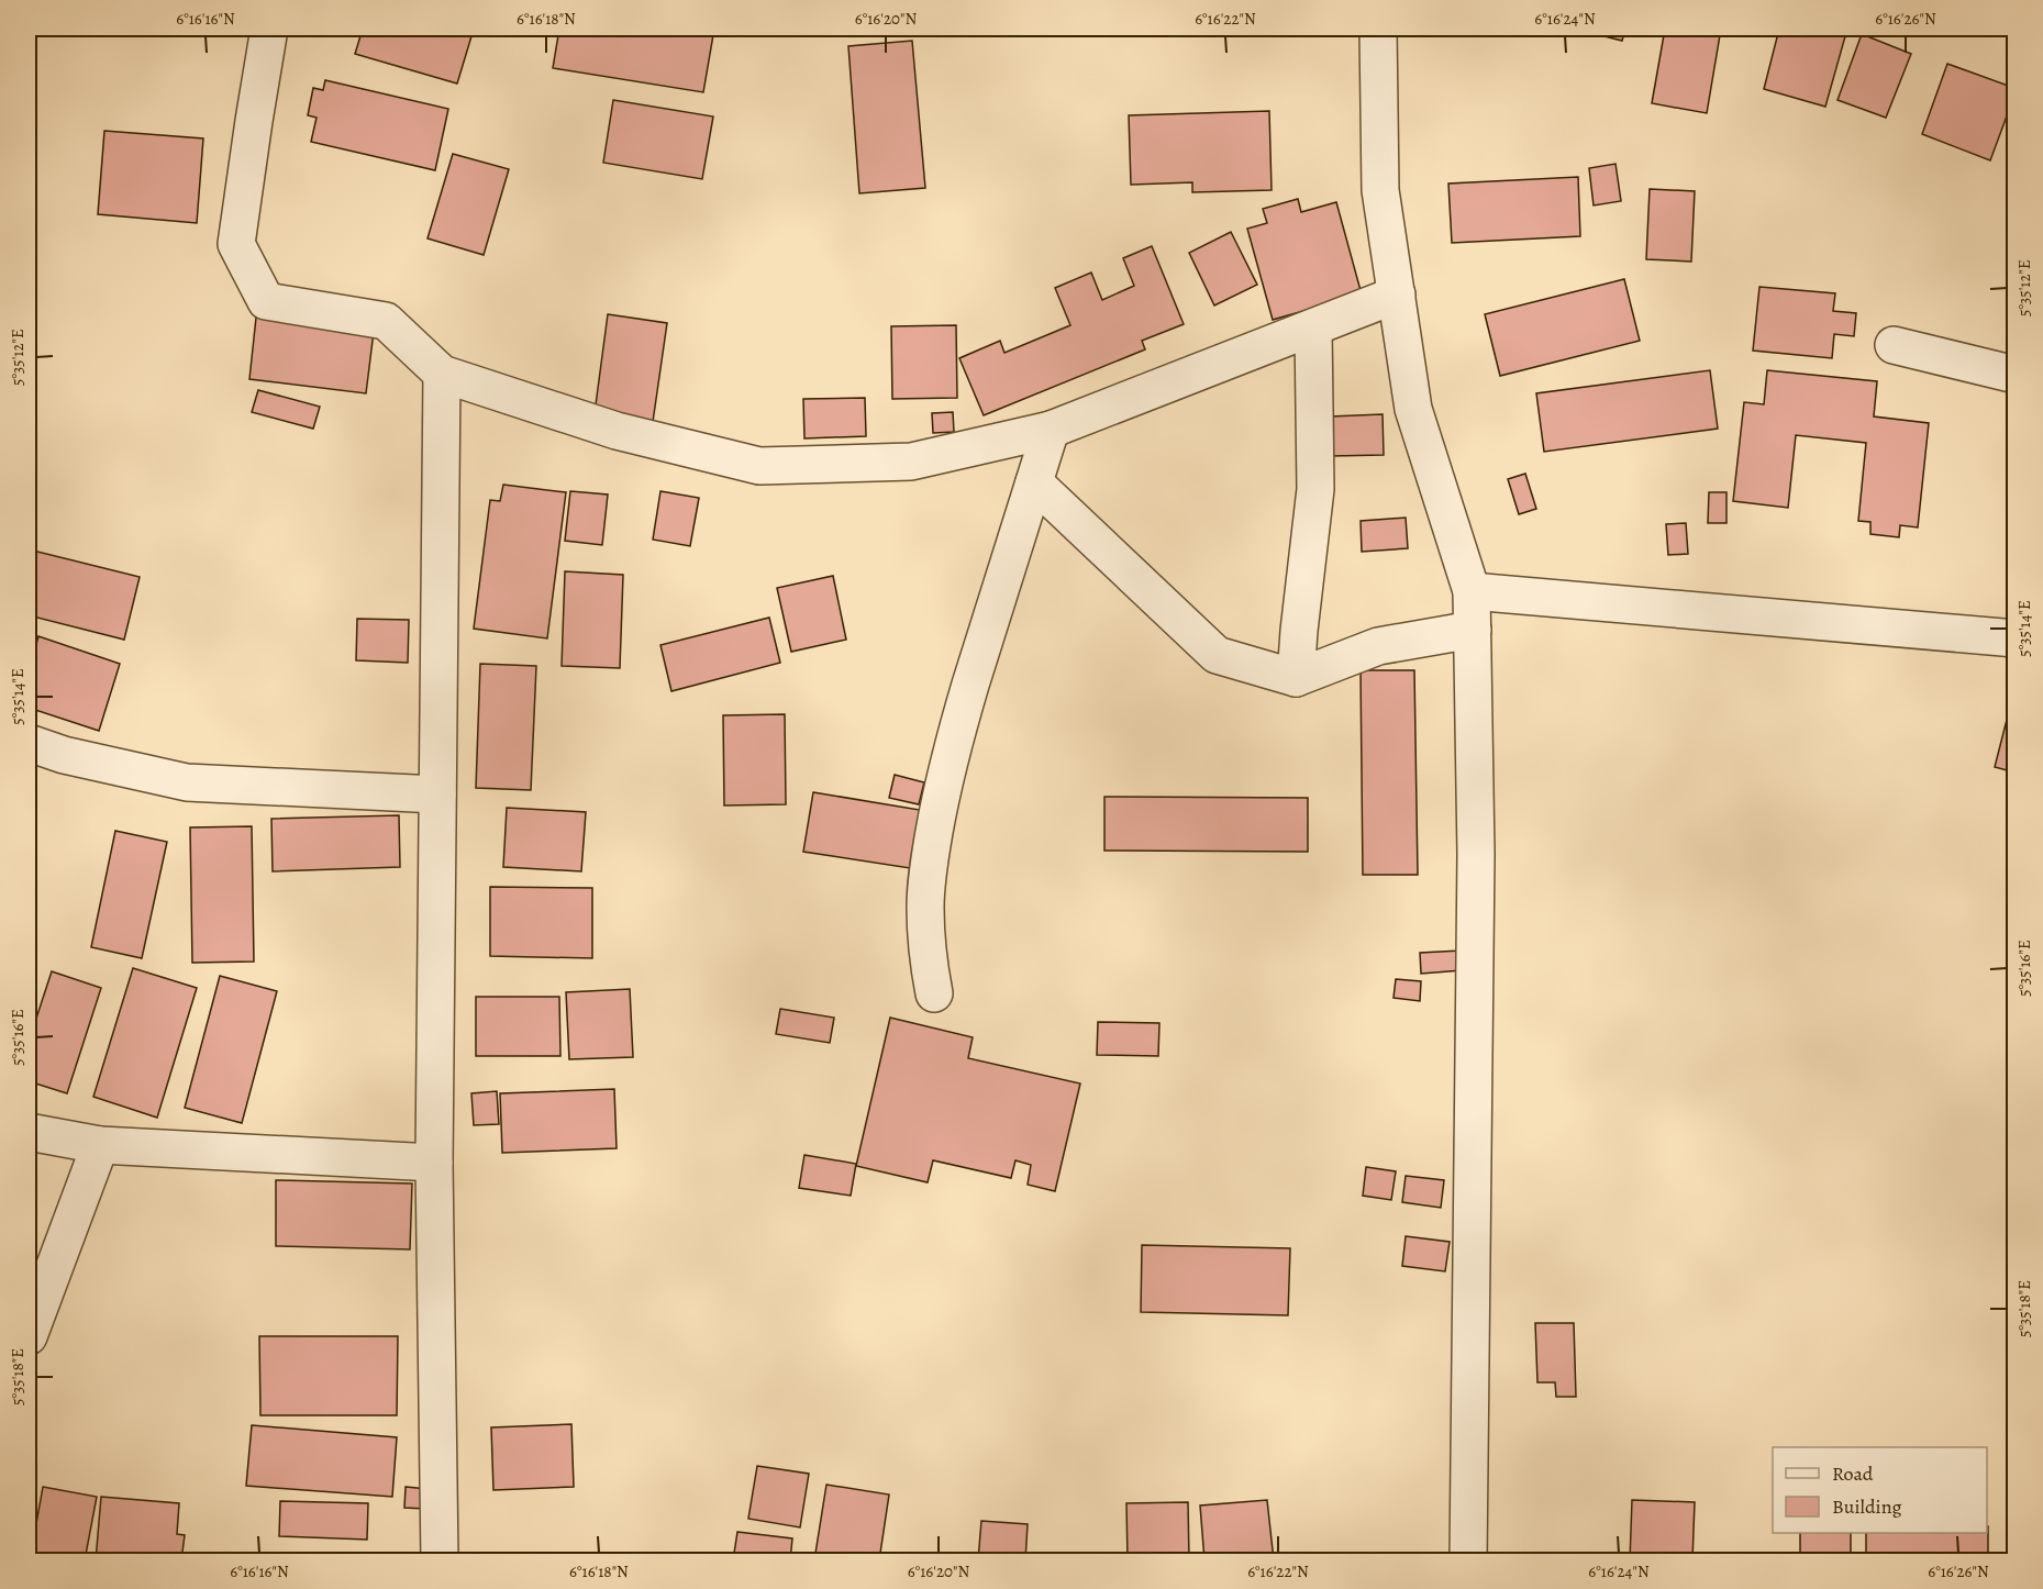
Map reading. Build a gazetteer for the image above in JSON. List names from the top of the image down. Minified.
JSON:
{"legend":["Road","Building"],"coordinates":["6°16'16\"N","6°16'18\"N","6°16'20\"N","6°16'22\"N","6°16'24\"N","6°16'26\"N","5°35'12\"E","5°35'14\"E","5°35'16\"E","5°35'18\"E"]}
